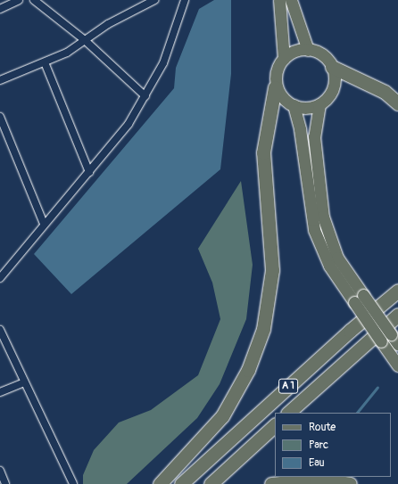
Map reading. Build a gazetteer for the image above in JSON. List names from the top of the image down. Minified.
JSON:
{"streets":{"highway":["A 1"]},"legend":["Route","Parc","Eau"]}
